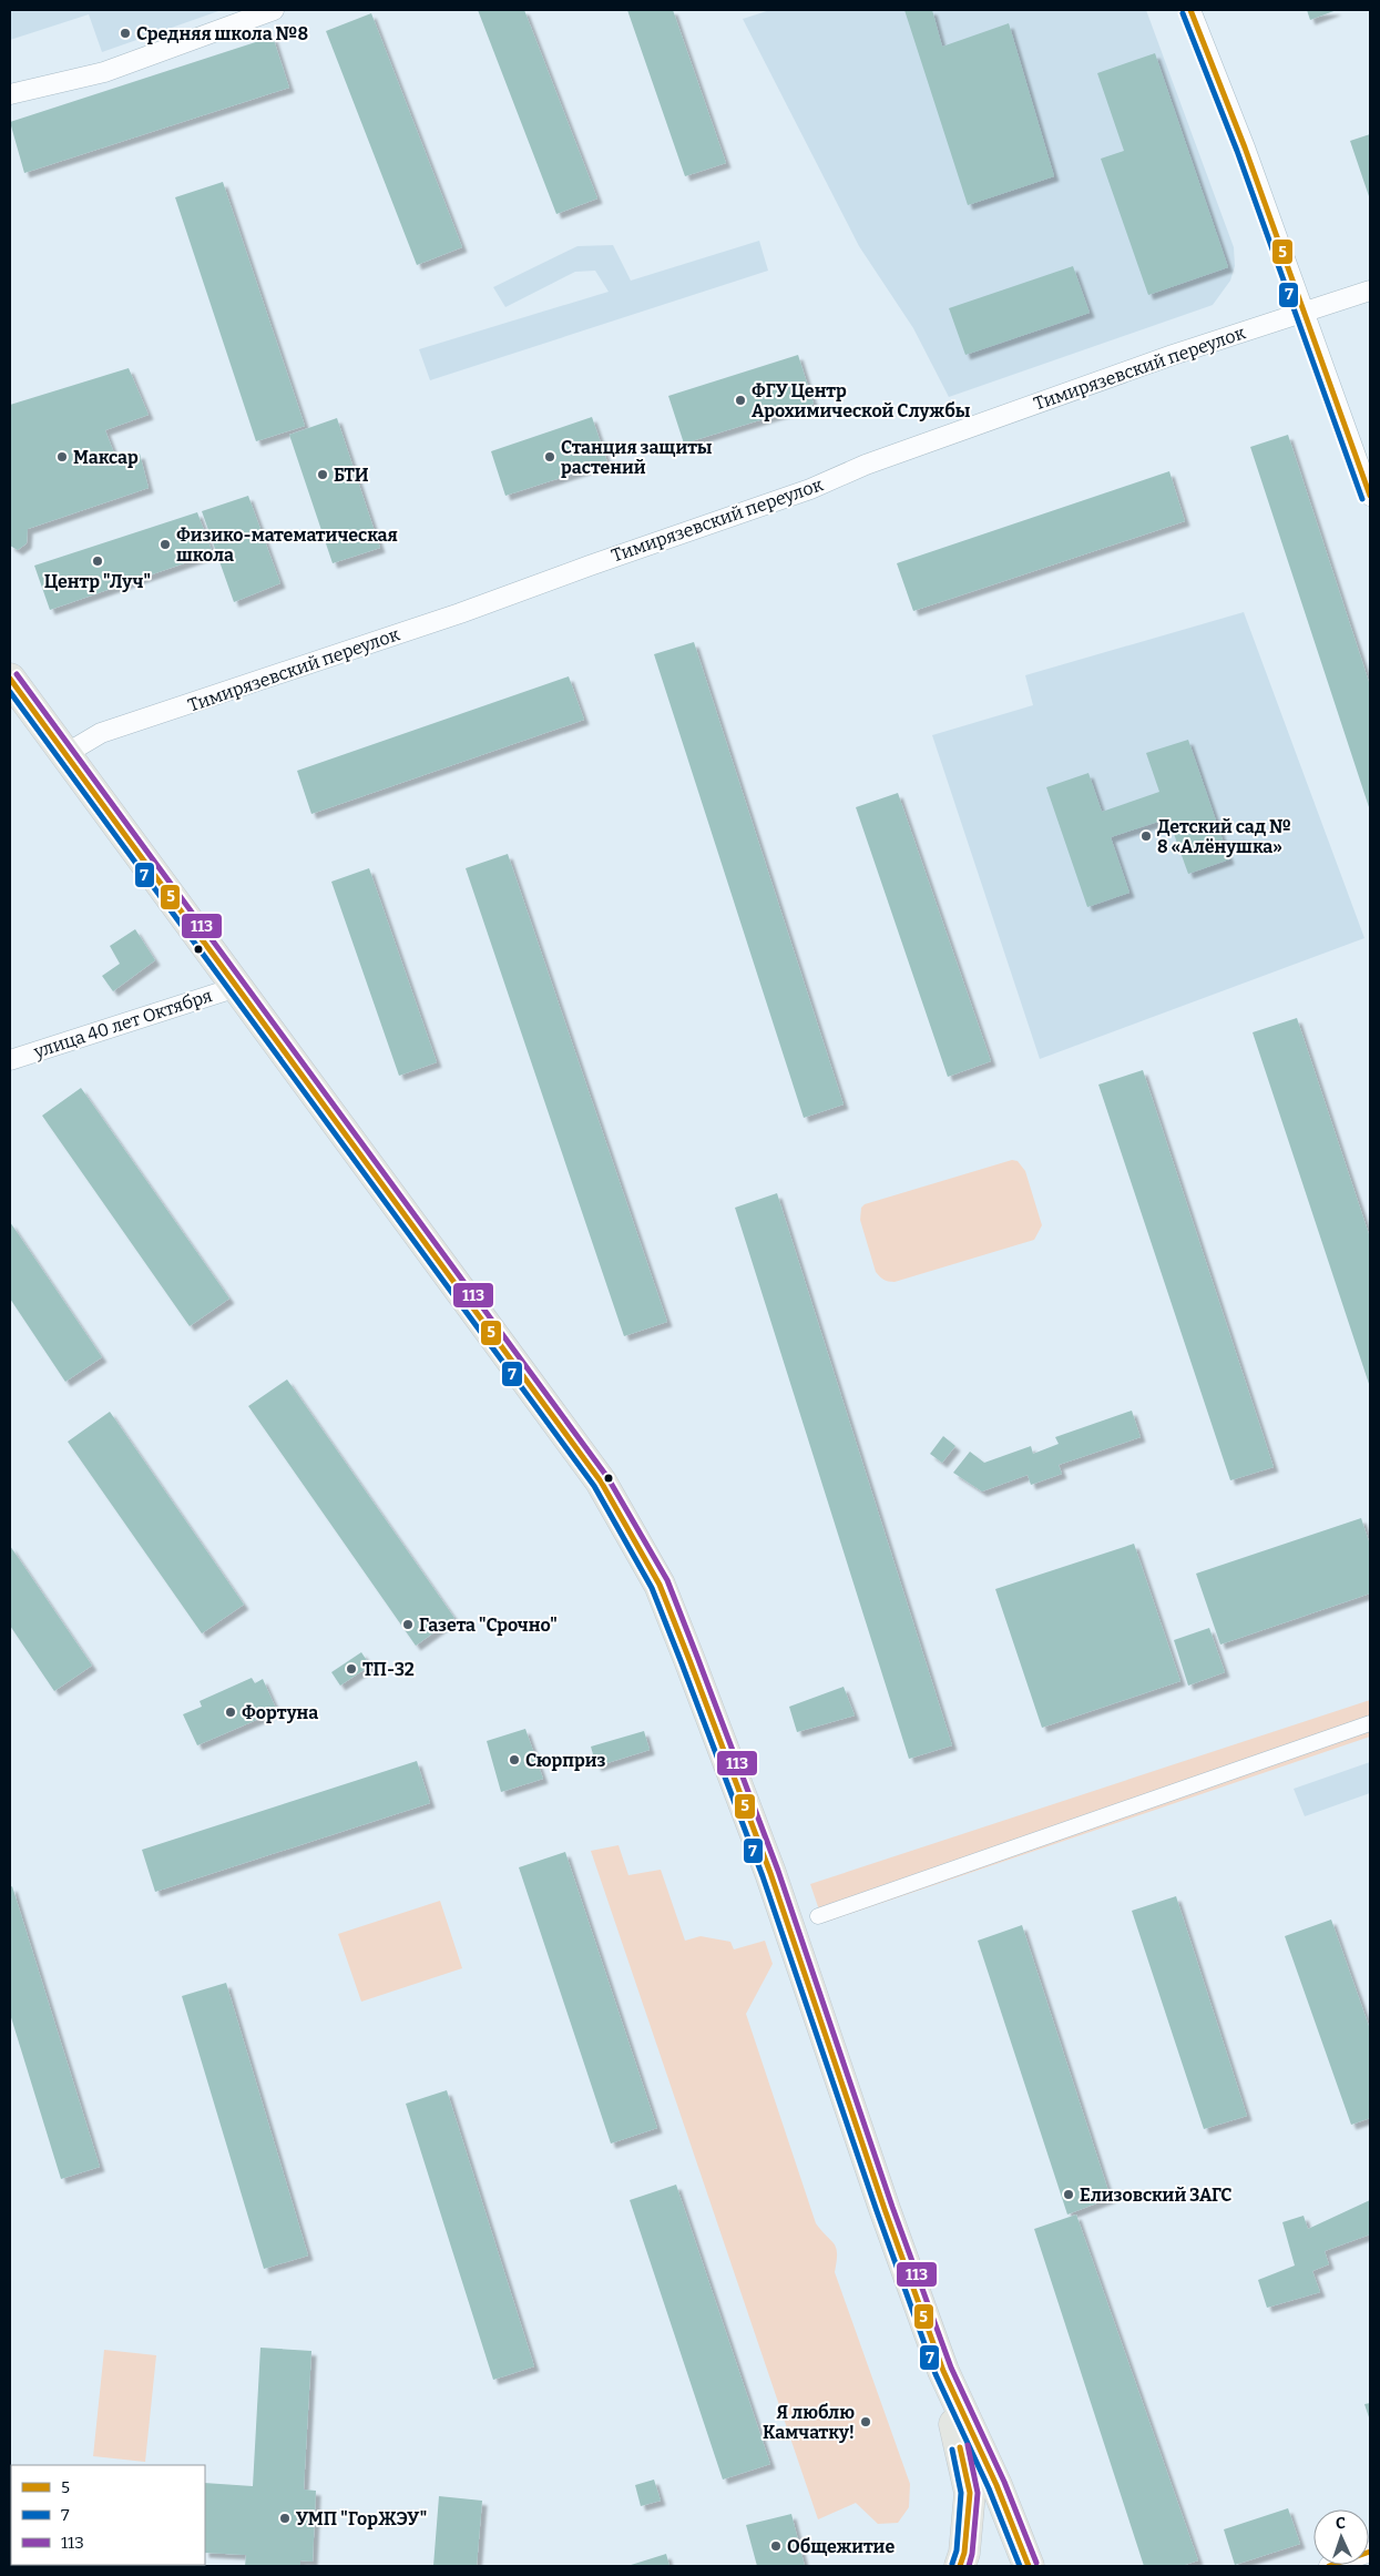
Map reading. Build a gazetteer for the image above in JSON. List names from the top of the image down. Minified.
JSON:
{"streets":{"street":["Тимирязевский переулок","улица 40 лет Октября"]},"places":["Средняя школа №8","ФГУ Центр Арохимической Службы","Максар","Станция защиты растений","БТИ","Физико-математическая школа","Центр \"Луч\"","Детский сад № 8 «Алёнушка»","Газета \"Срочно\"","ТП-32","Фортуна","Сюрприз","Елизовский ЗАГС","Я люблю Камчатку!","УМП \"ГорЖЭУ\"","Общежитие"],"lines":["transit line 5","transit line 7","transit line 113"],"legend":["5","7","113"],"north":"top"}
